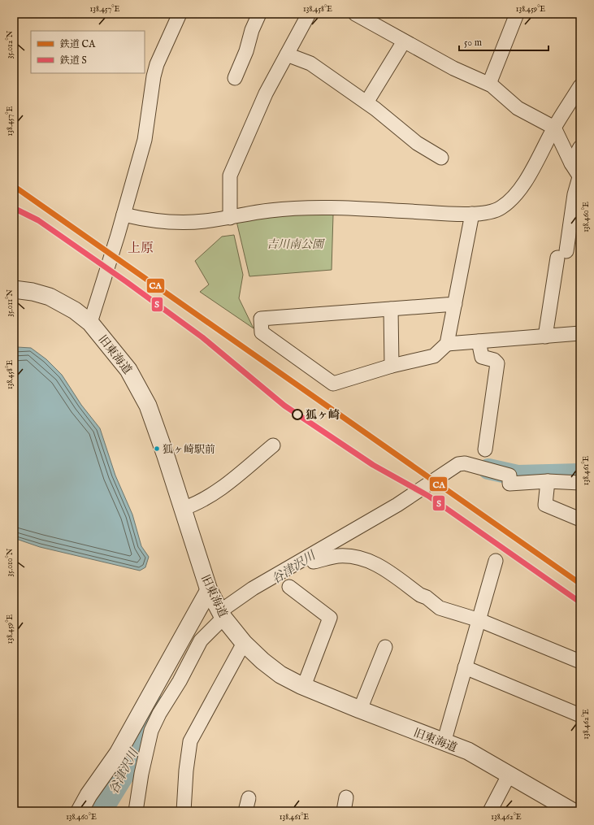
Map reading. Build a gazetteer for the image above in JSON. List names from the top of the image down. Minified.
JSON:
{"streets":{"street":["旧東海道"]},"districts":["上原"],"water":["谷津沢川"],"parks":["吉川南公園"],"places":["狐ヶ崎","狐ヶ崎駅前"],"lines":["rail line CA","rail line S"],"legend":["鉄道 CA","鉄道 S"],"scale_bar":"50 m","coordinates":["138.457°E","138.458°E","138.459°E","35.012°N","138.460°E","35.011°N","138.461°E","35.010°N","138.462°E"]}
